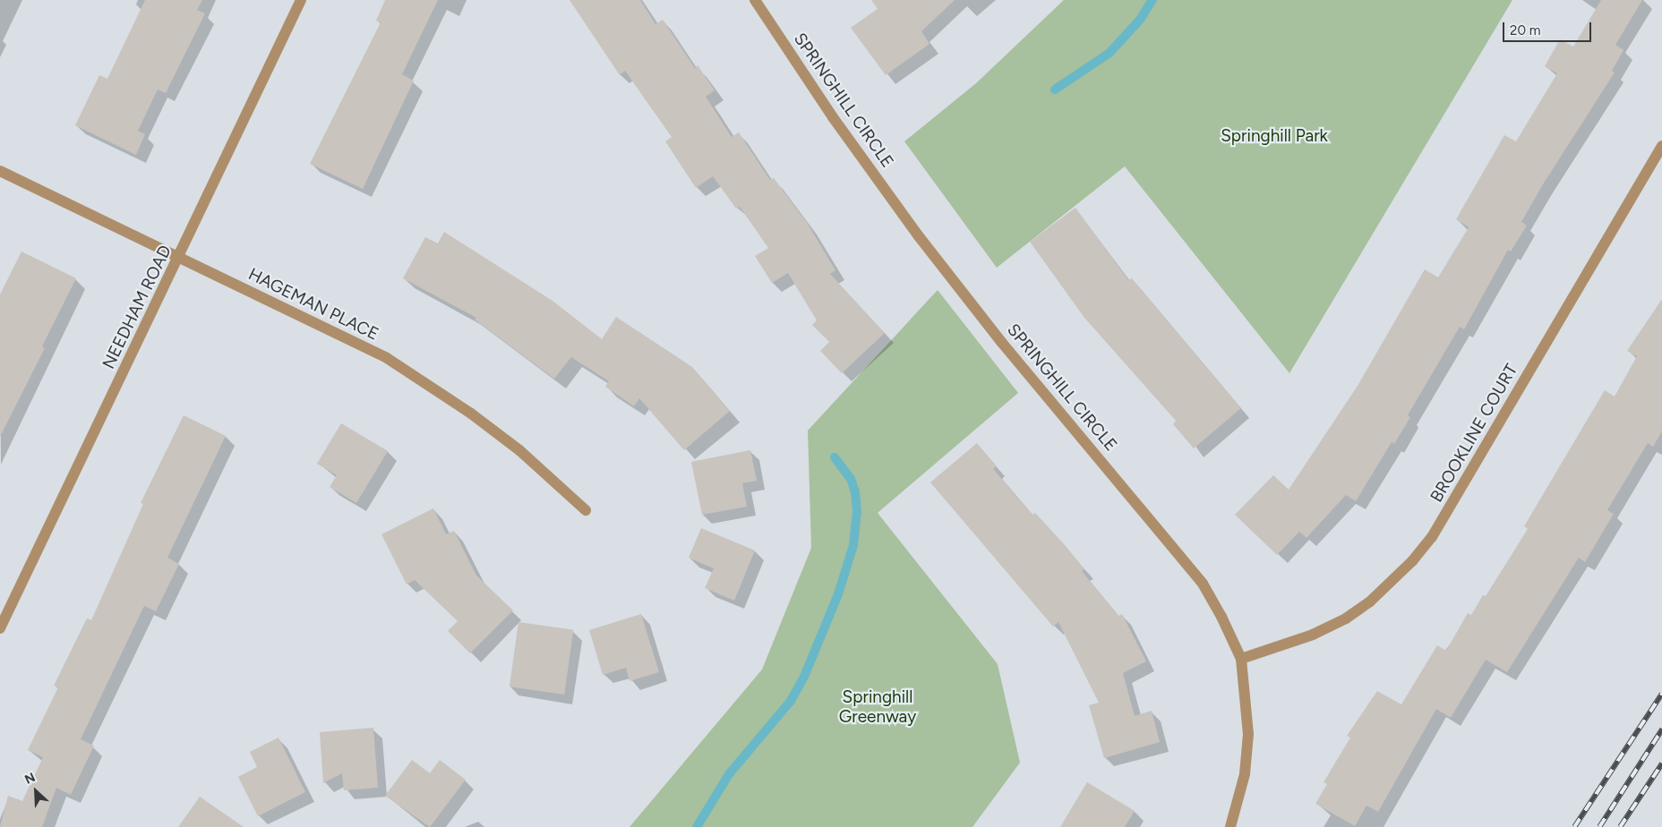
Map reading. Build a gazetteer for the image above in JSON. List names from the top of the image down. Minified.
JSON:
{"streets":{"street":["SPRINGHILL CIRCLE","HAGEMAN PLACE","NEEDHAM ROAD","BROOKLINE COURT"]},"crossings":[["SPRINGHILL CIRCLE","BROOKLINE COURT"],["HAGEMAN PLACE","NEEDHAM ROAD"]],"parks":["Springhill Park","Springhill Greenway"],"scale_bar":"20 m","north":"top left"}
